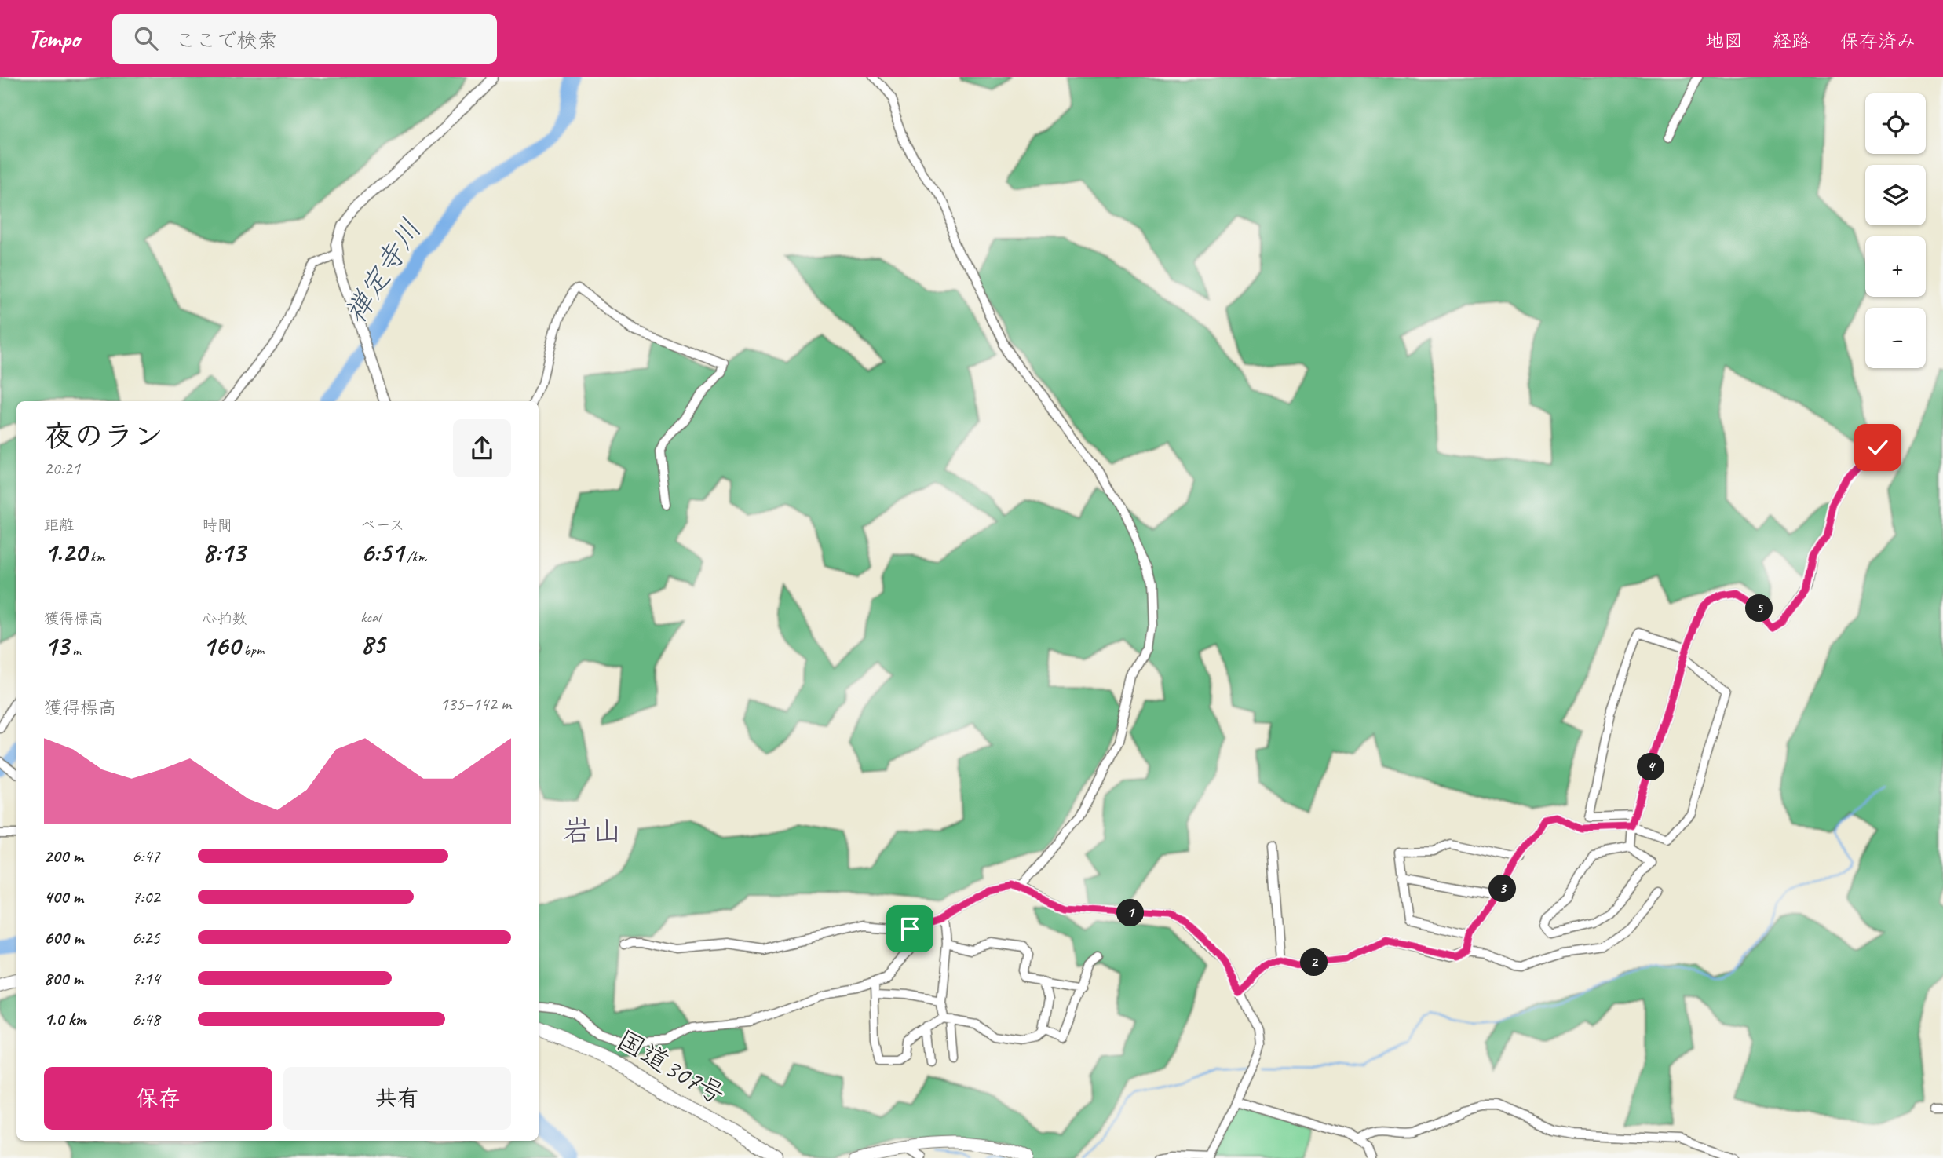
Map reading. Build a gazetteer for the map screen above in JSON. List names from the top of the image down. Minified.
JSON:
{"streets":{"highway":["国道307号"]},"districts":["岩山"],"water":["禅定寺川"],"page":{"header":"Tempo","search":"ここで検索","nav":["地図","経路","保存済み"],"map_buttons":["+","−"],"heading":["夜のラン","20:21"],"stats":[["距離","1.20 km"],["時間","8:13"],["ペース","6:51 /km"],["獲得標高","13 m"],["心拍数","160 bpm"],["kcal","85"]],"pins":["5","4","3","1","2"],"chart":["獲得標高","135–142 m"],"list":[{"name":"200 m","note":"6:47"},{"name":"400 m","note":"7:02"},{"name":"600 m","note":"6:25"},{"name":"800 m","note":"7:14"},{"name":"1.0 km","note":"6:48"}],"buttons":["保存","共有"]}}
